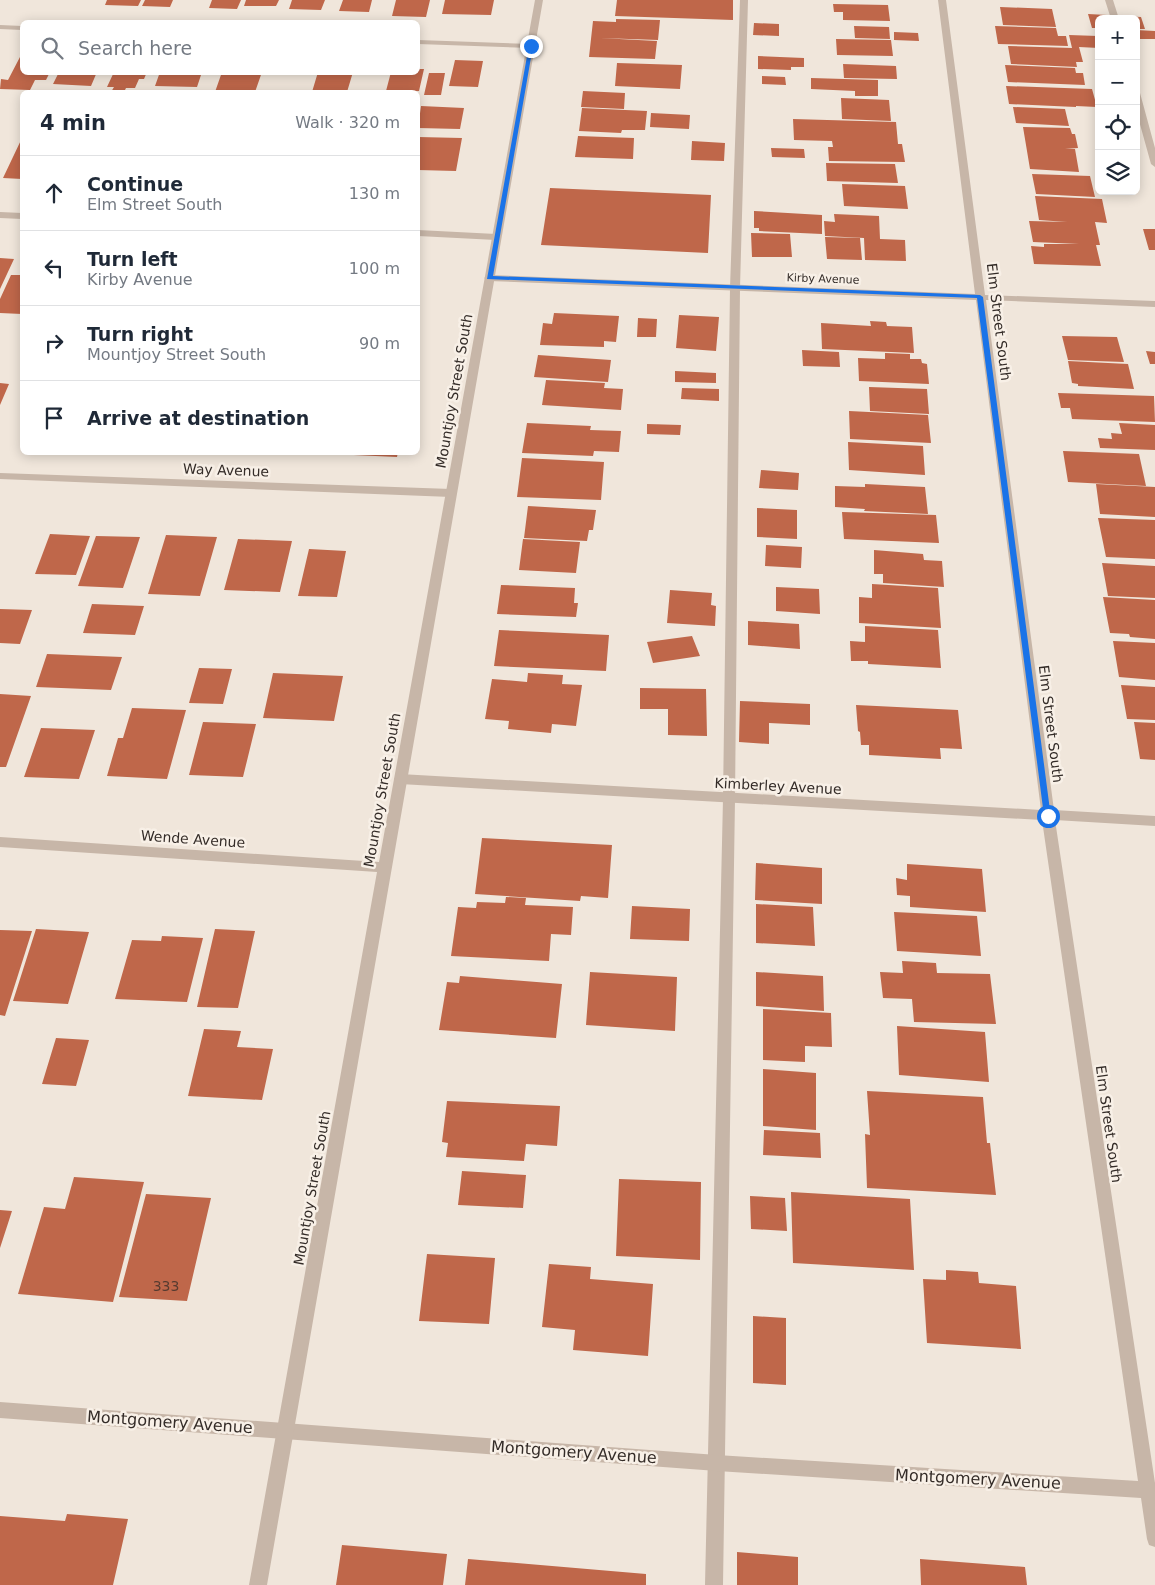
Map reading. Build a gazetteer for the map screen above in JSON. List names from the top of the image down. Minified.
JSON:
{"streets":{"street":["Kirby Avenue","Elm Street South","Mountjoy Street South","Way Avenue","Kimberley Avenue","Wende Avenue","Montgomery Avenue"]},"crossings":[["Kirby Avenue","Elm Street South"],["Kirby Avenue","Mountjoy Street South"],["Elm Street South","Kimberley Avenue"],["Elm Street South","Montgomery Avenue"],["Mountjoy Street South","Way Avenue"],["Mountjoy Street South","Kimberley Avenue"],["Mountjoy Street South","Wende Avenue"],["Mountjoy Street South","Montgomery Avenue"]],"house_numbers":["333"],"page":{"map_buttons":["+","−"],"search":"Search here","heading":["4 min","Walk · 320 m"],"list":[["Continue","Elm Street South","130 m"],["Turn left","Kirby Avenue","100 m"],["Turn right","Mountjoy Street South","90 m"],"Arrive at destination"]}}
